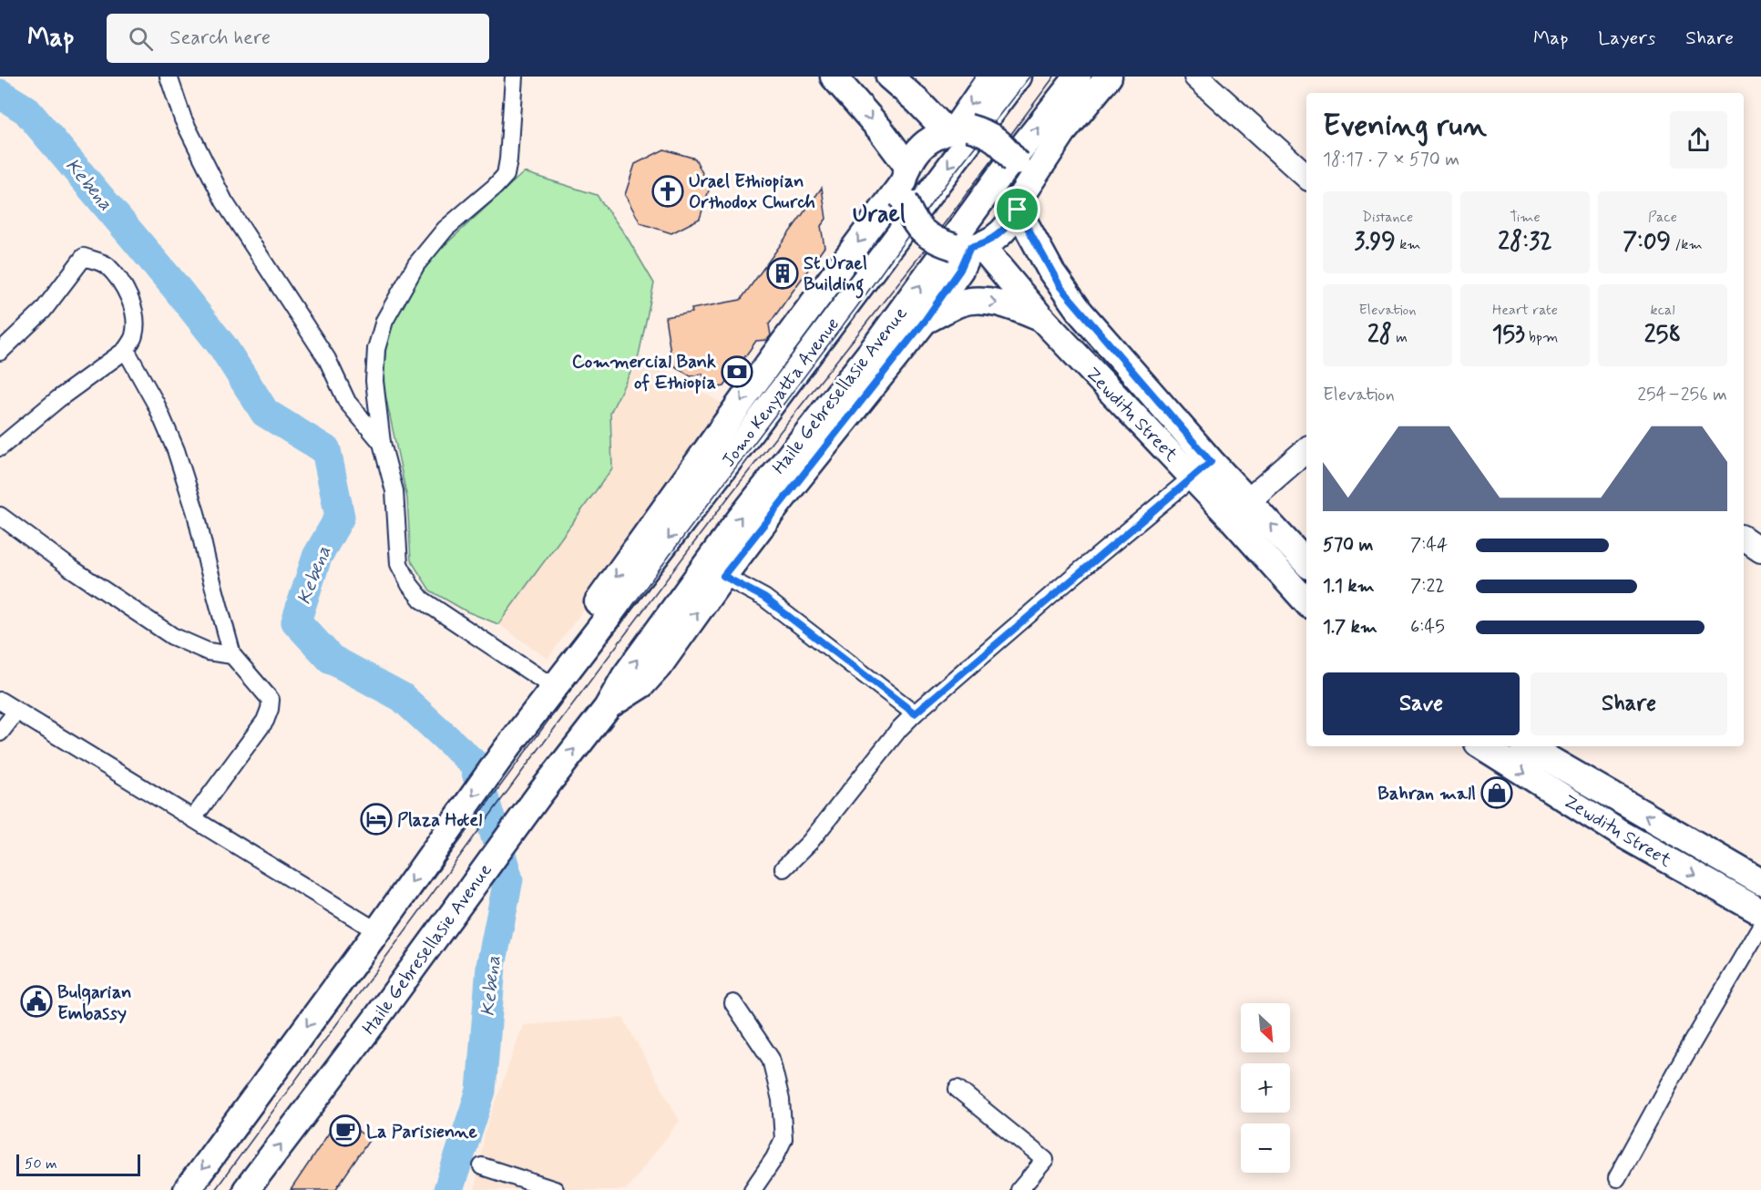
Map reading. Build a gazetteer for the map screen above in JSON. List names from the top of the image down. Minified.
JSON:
{"streets":{"main road":["Haile Gebresellasie Avenue","Jomo Kenyatta Avenue","Zewditu Street"]},"crossings":[["Haile Gebresellasie Avenue","Zewditu Street"]],"districts":["Urael"],"water":["Kebena"],"places":{"church":["Urael Ethiopian Orthodox Church"],"building":["St Urael Building"],"bank":["Commercial Bank of Ethiopia"],"shop":["Bahran mall"],"hotel":["Plaza Hotel"],"public building":["Bulgarian Embassy"],"cafe":["La Parisienne"]},"scale_bar":"50 m","north":"bottom right","page":{"header":"Map","search":"Search here","nav":["Map","Layers","Share"],"heading":["Evening run","18:17 · 7 × 570 m"],"stats":[["Distance","3.99 km"],["Time","28:32"],["Pace","7:09 /km"],["Elevation","28 m"],["Heart rate","153 bpm"],["kcal","258"]],"chart":["Elevation","254–256 m"],"list":[{"name":"570 m","note":"7:44"},{"name":"1.1 km","note":"7:22"},{"name":"1.7 km","note":"6:45"}],"buttons":["Save","Share"],"map_buttons":["+","−"],"scale":"50 m"}}
